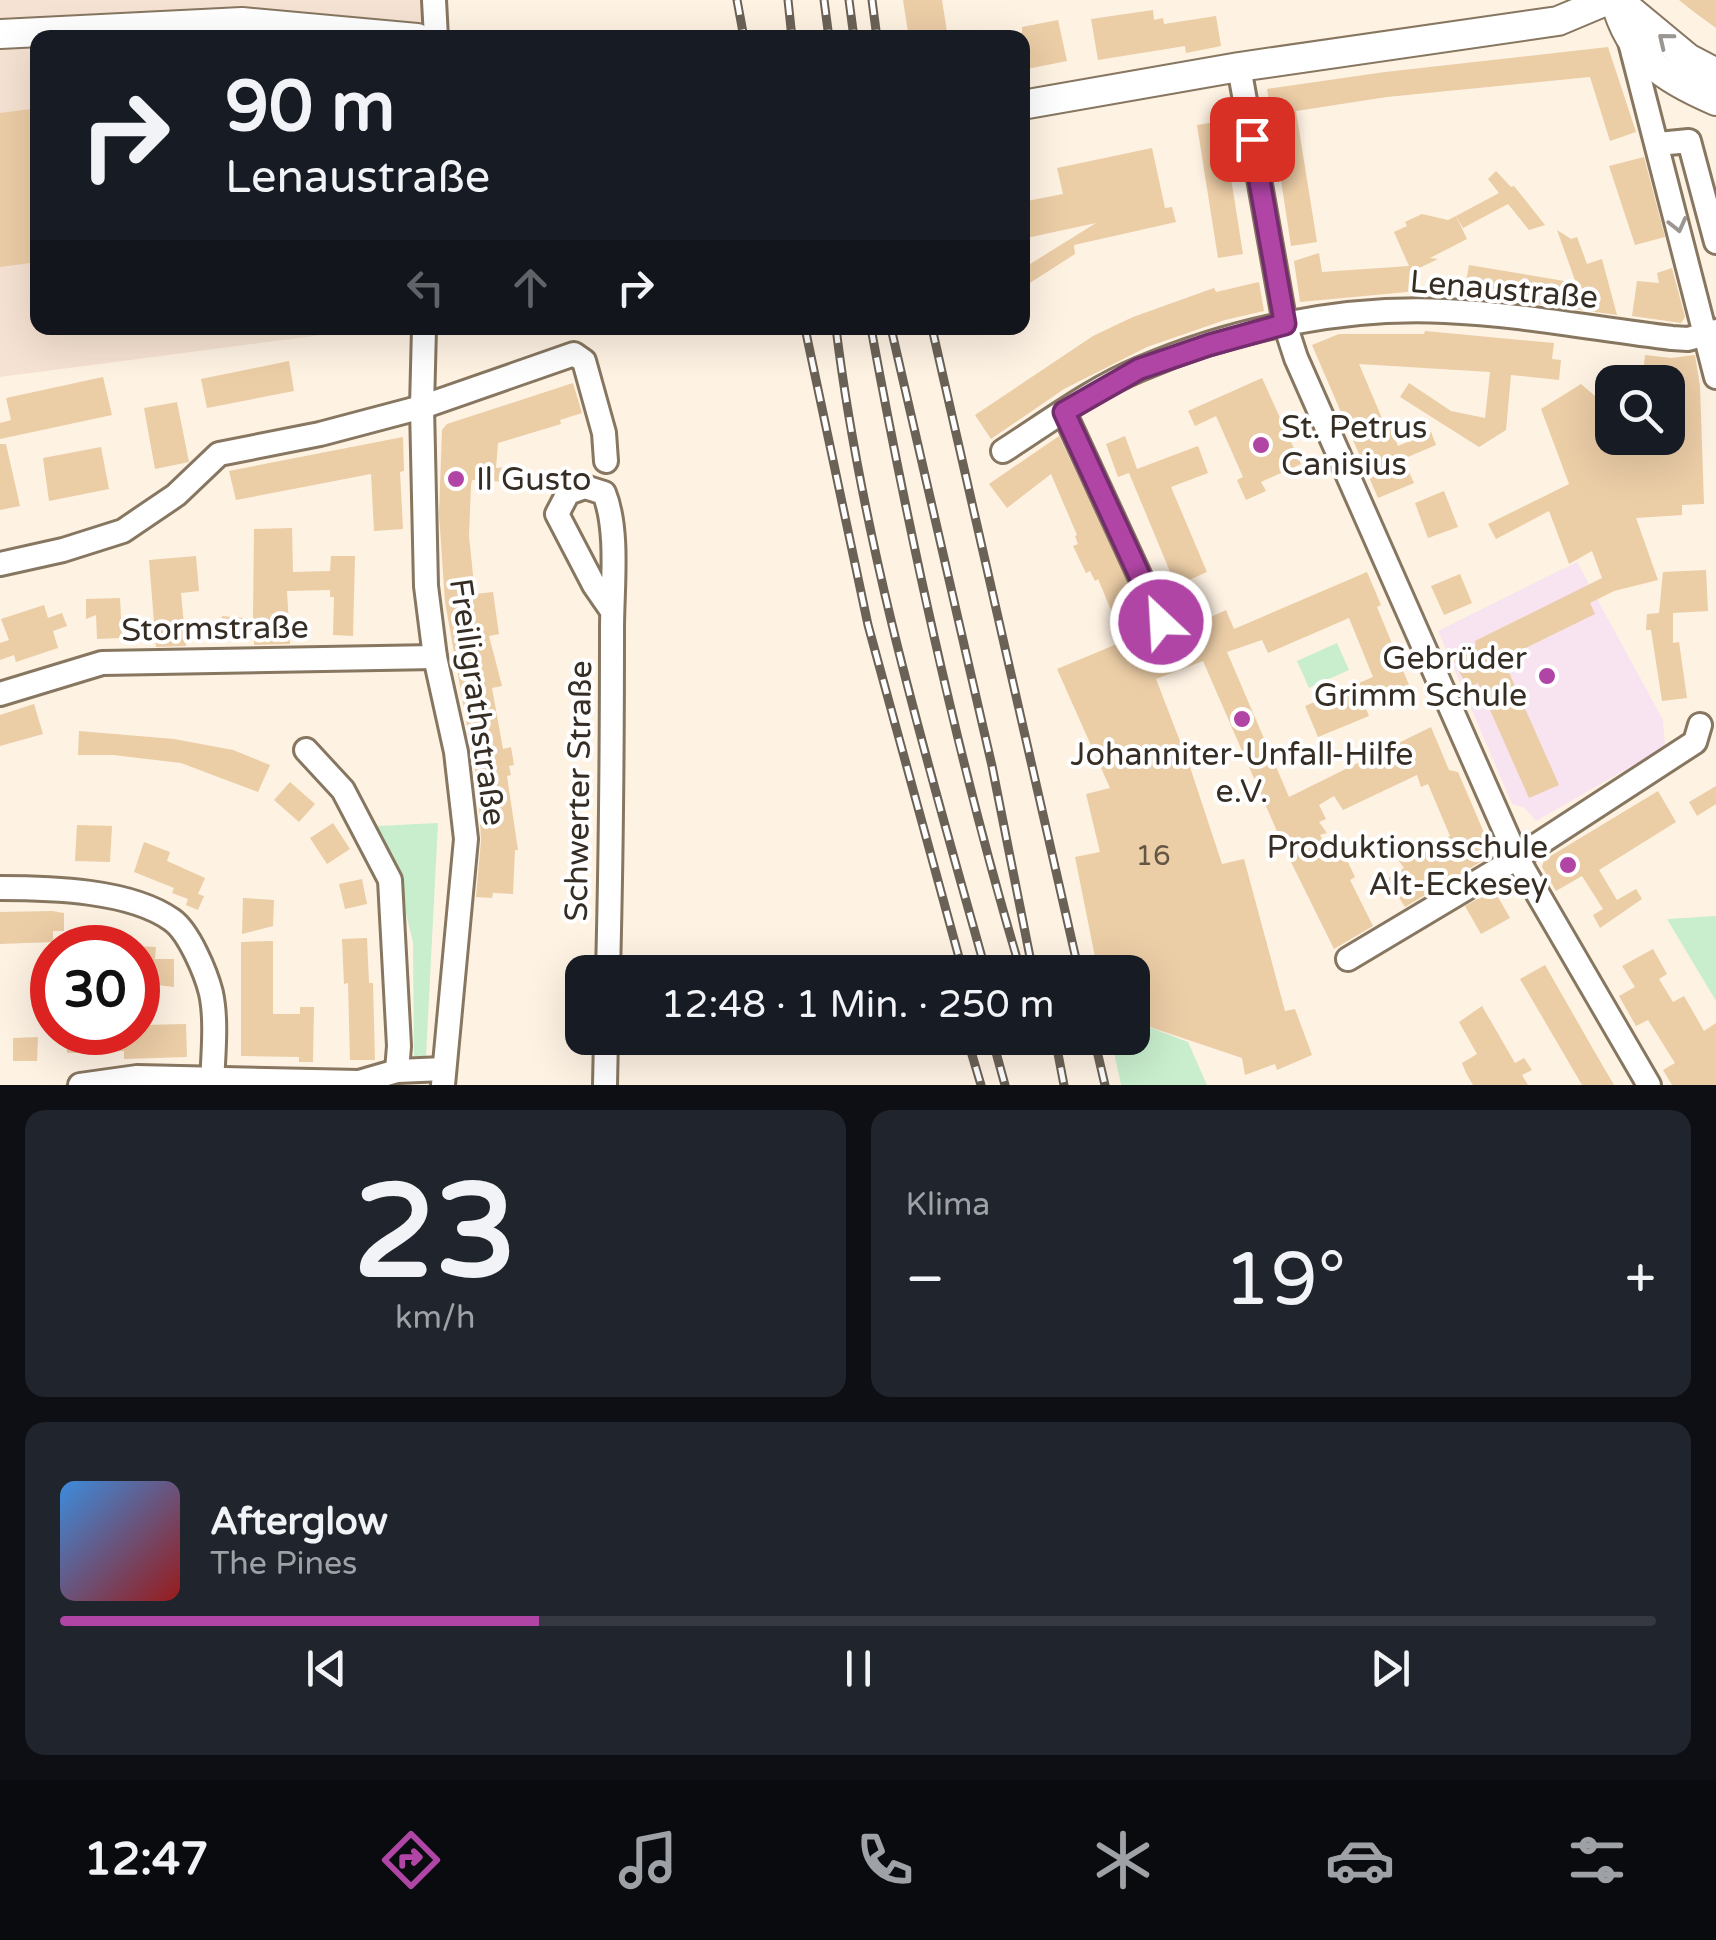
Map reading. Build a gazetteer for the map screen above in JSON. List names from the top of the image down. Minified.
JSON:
{"streets":{"street":["Lenaustraße","Stormstraße","Freiligrathstraße","Schwerter Straße"]},"crossings":[["Stormstraße","Freiligrathstraße"]],"places":["St. Petrus Canisius","Il Gusto","Gebrüder Grimm Schule","Johanniter-Unfall-Hilfe e.V.","Produktionsschule Alt-Eckesey"],"house_numbers":["16"],"page":{"turn":["90 m","Lenaustraße"],"limit":"30","trip":"12:48 · 1 Min. · 250 m","tile":[["23","km/h"],"Klima"],"heat":["−","19°","+"],"song":["Afterglow","The Pines"],"tabs":"12:47"}}
